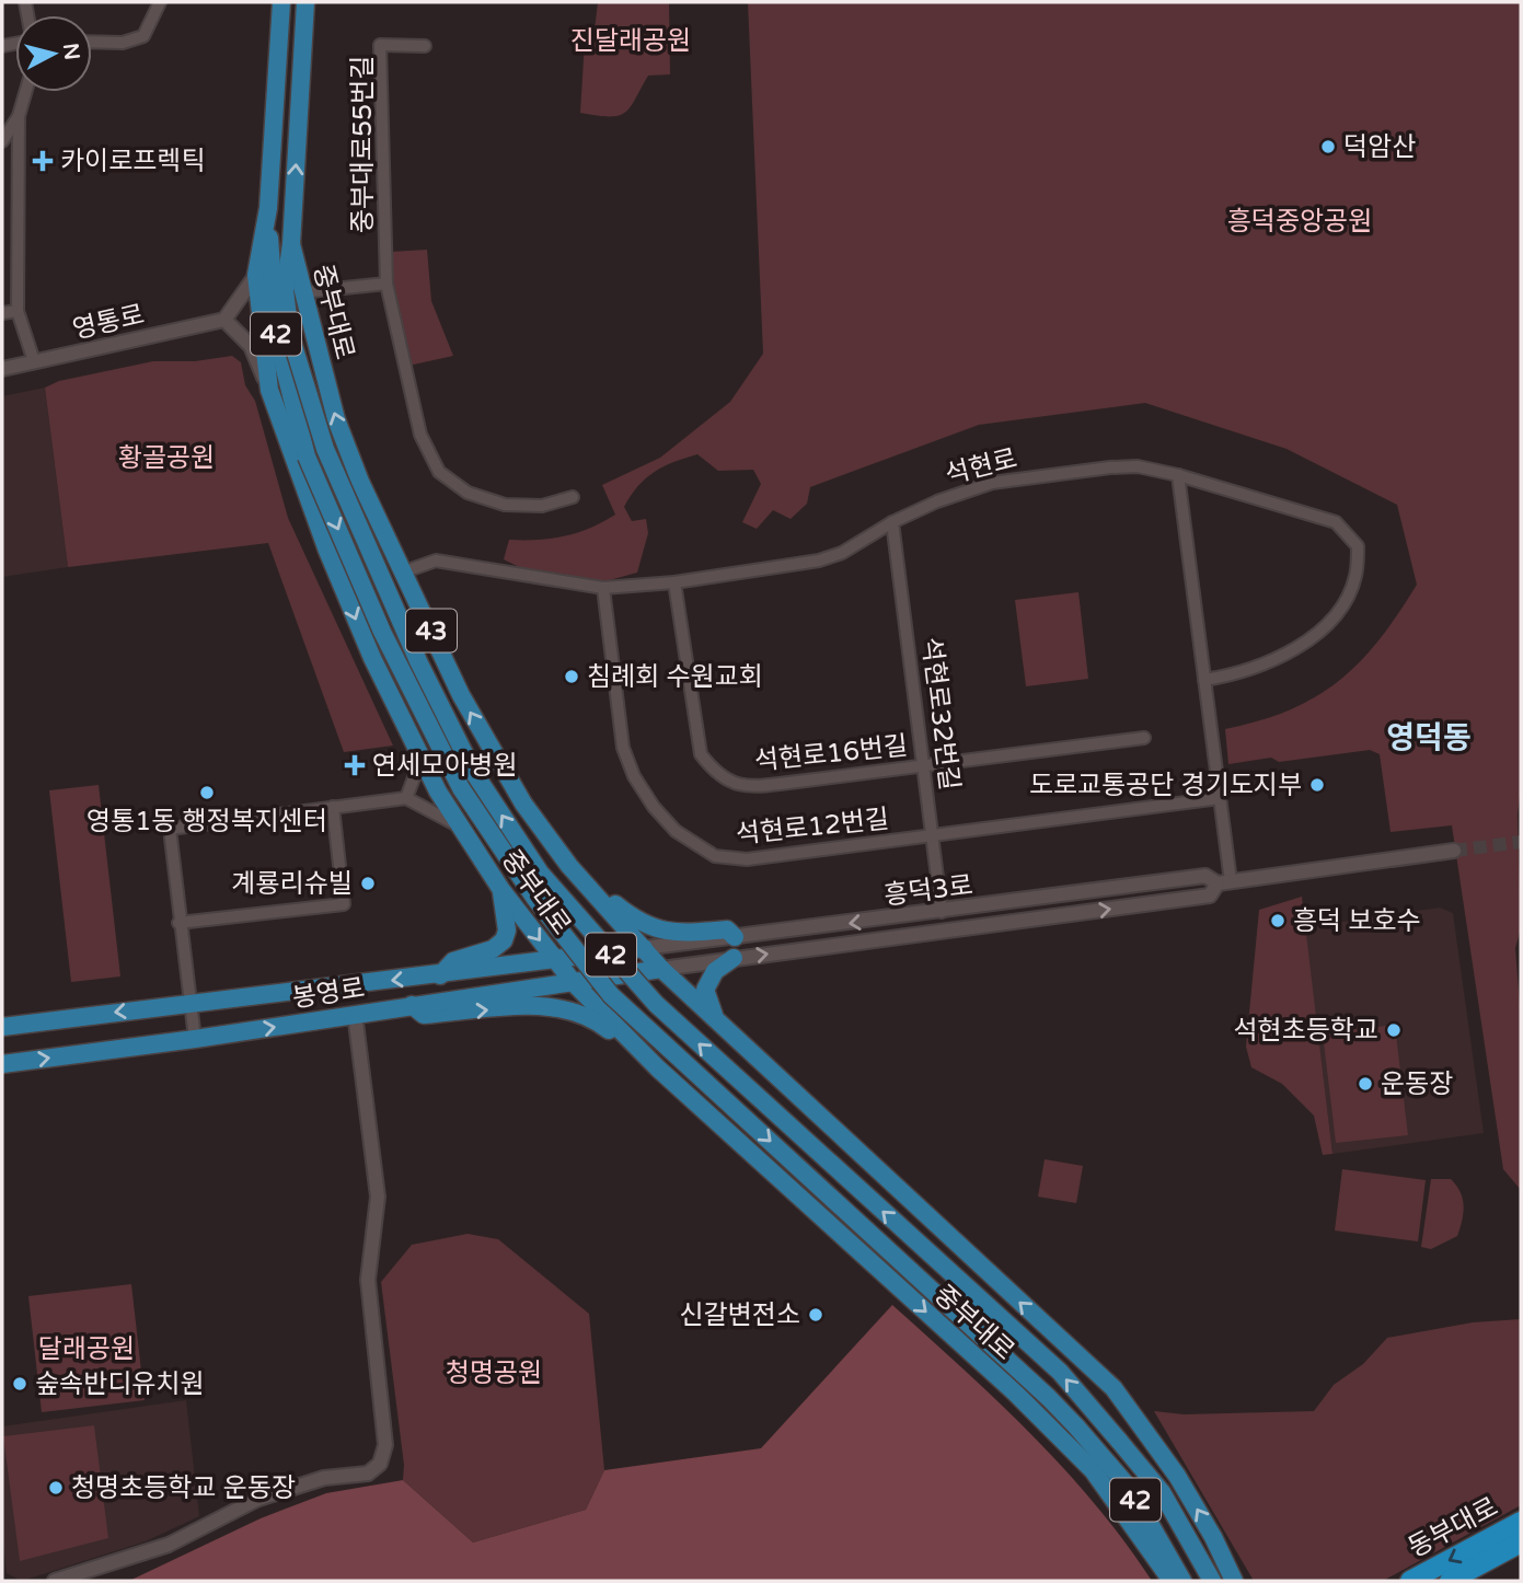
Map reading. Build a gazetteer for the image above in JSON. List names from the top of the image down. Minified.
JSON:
{"streets":{"highway":["동부대로"],"main road":["중부대로","42","43","봉영로"],"street":["중부대로55번길","영통로","석현로","석현로32번길","석현로16번길","석현로12번길","흥덕3로"]},"crossings":[["중부대로","석현로"],["중부대로","43"],["중부대로","흥덕3로"],["중부대로","봉영로"],["석현로","석현로32번길"],["석현로","석현로16번길"],["석현로","석현로12번길"],["43","봉영로"],["석현로32번길","석현로16번길"],["석현로32번길","석현로12번길"],["석현로32번길","흥덕3로"],["흥덕3로","봉영로"]],"districts":["영덕동"],"parks":["진달래공원","흥덕중앙공원","황골공원","달래공원","청명공원"],"places":{"other":["덕암산","침례회 수원교회","도로교통공단 경기도지부","영통1동 행정복지센터","계룡리슈빌","흥덕 보호수","석현초등학교","운동장","신갈변전소","숲속반디유치원","청명초등학교 운동장"],"health":["카이로프렉틱","연세모아병원"]},"north":"right"}
